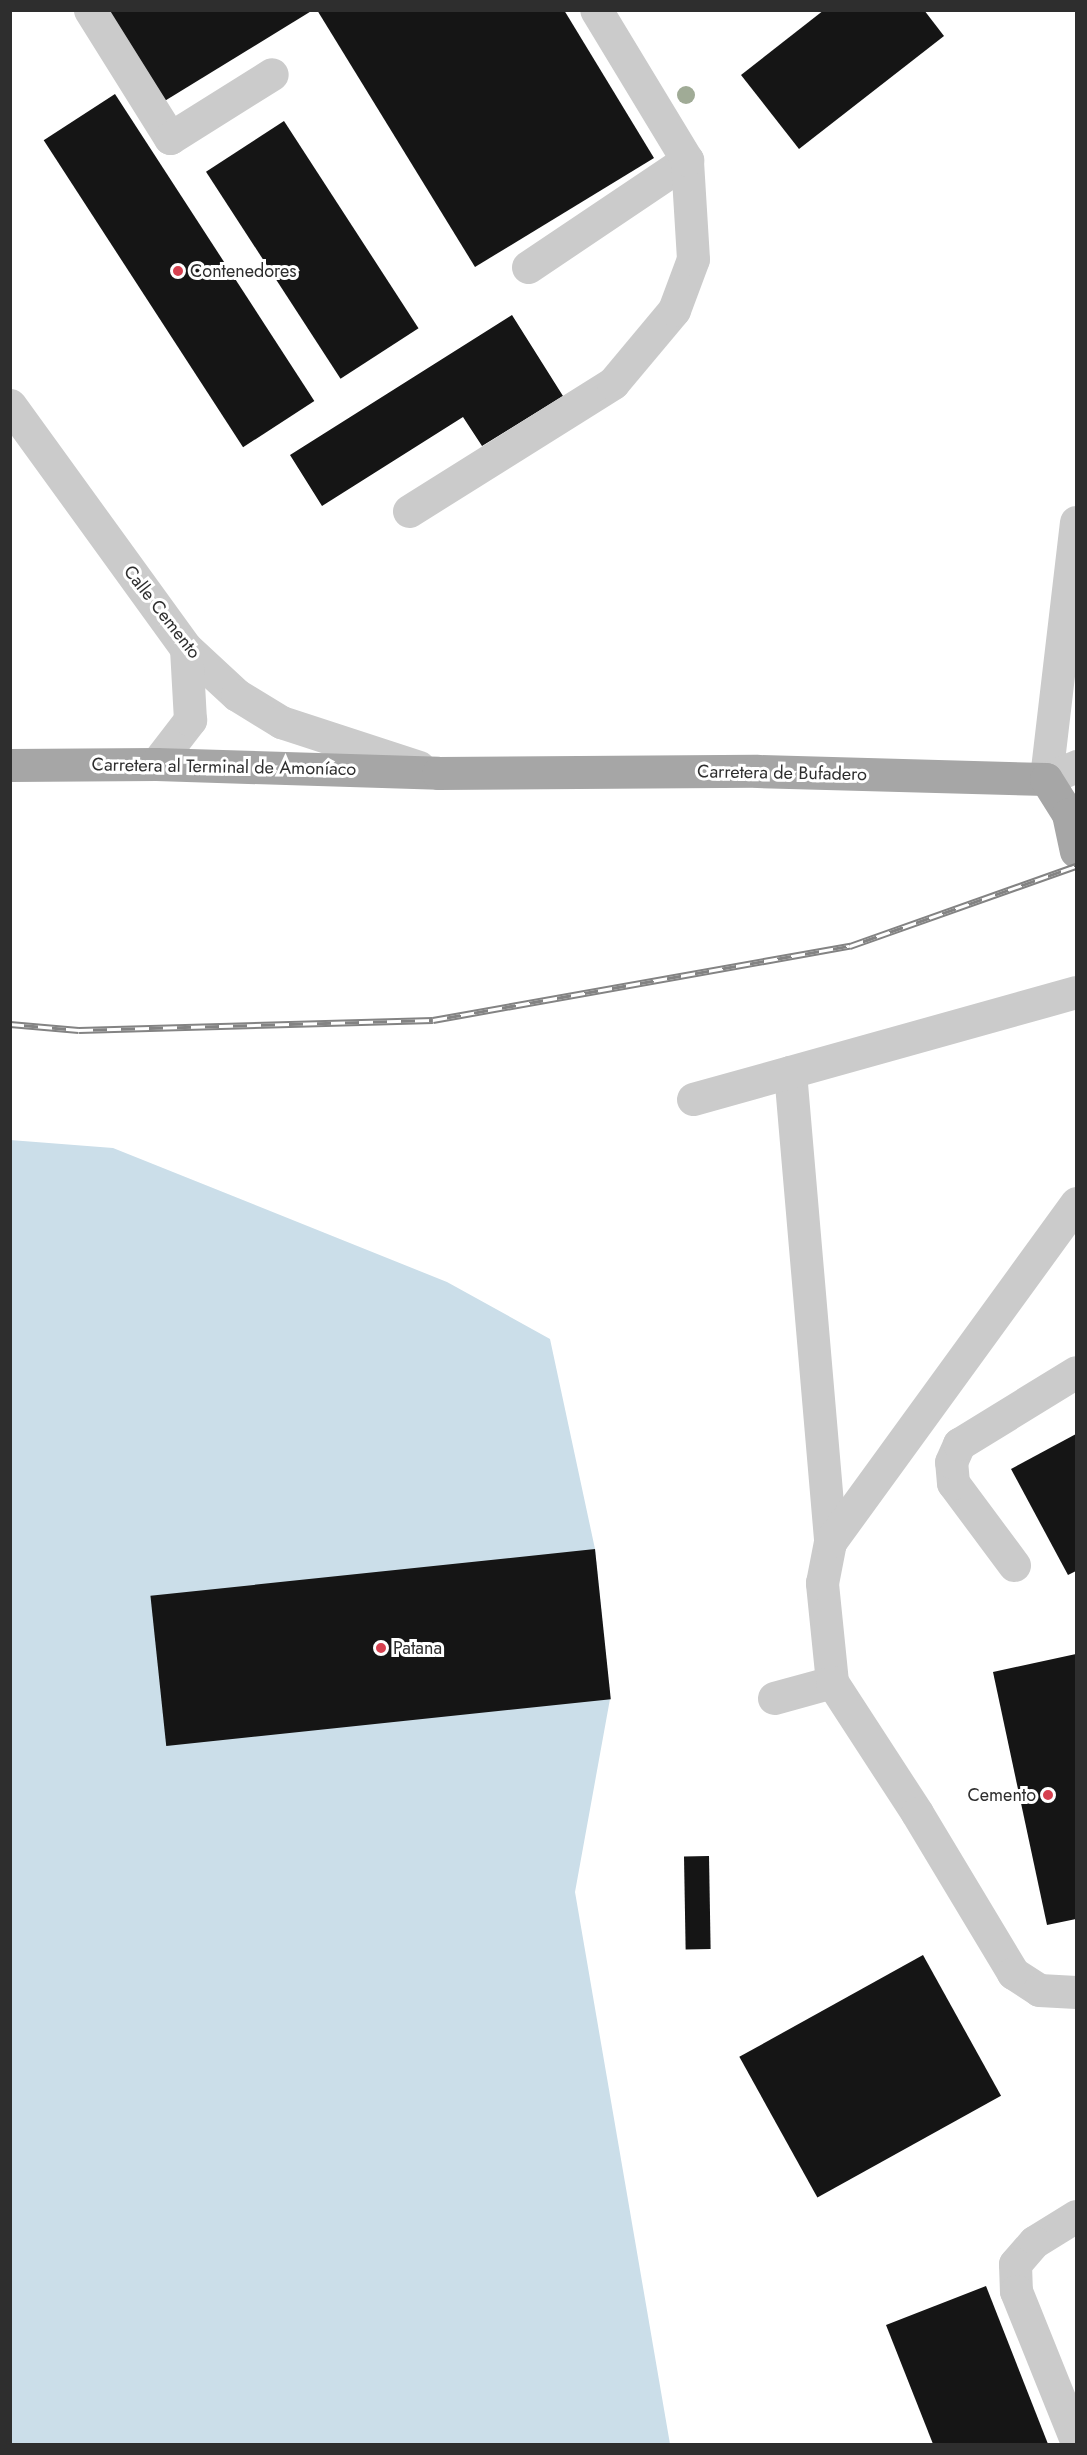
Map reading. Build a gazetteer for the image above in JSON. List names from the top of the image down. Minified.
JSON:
{"streets":{"main road":["Carretera al Terminal de Amoníaco","Carretera de Bufadero"],"street":["Calle Cemento"]},"crossings":[["Calle Cemento","Carretera al Terminal de Amoníaco"],["Calle Cemento","Carretera de Bufadero"],["Carretera al Terminal de Amoníaco","Carretera de Bufadero"]],"places":["Contenedores","Patana","Cemento"]}
